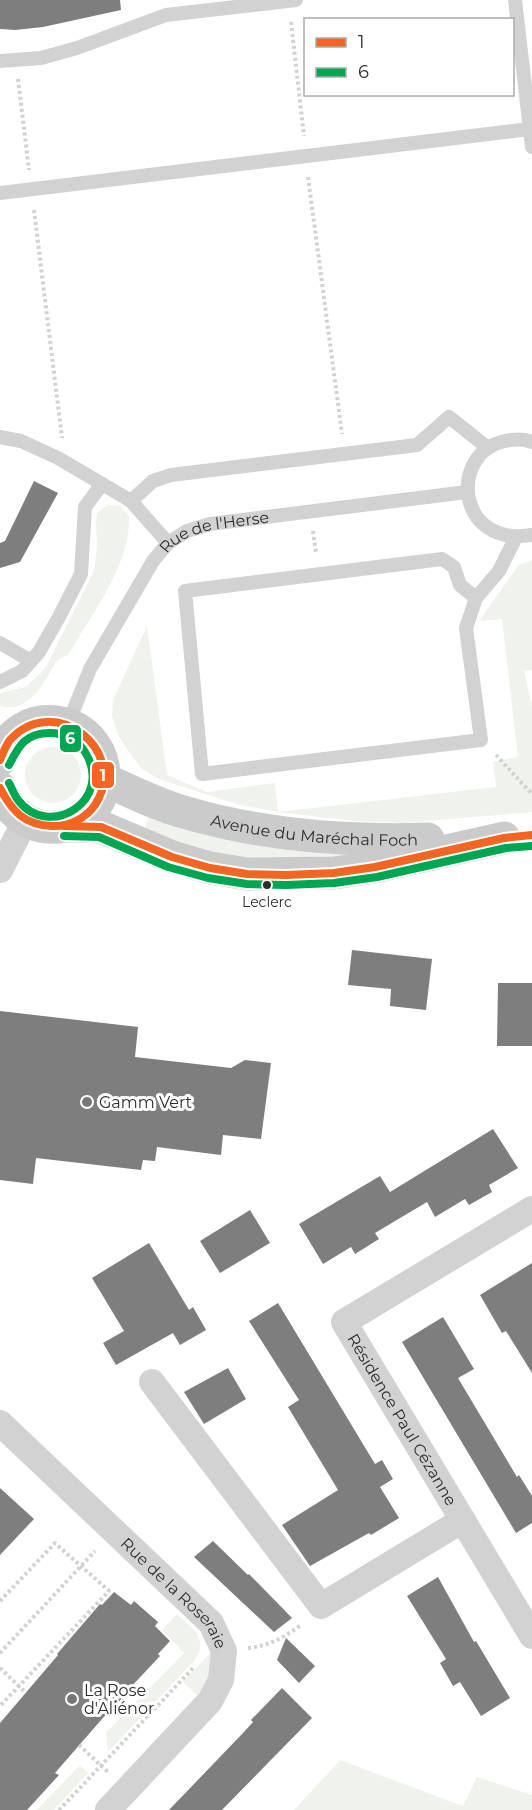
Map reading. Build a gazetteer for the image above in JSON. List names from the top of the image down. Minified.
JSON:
{"streets":{"street":["Avenue du Maréchal Foch","Résidence Paul Cézanne","Rue de la Roseraie"],"lane":["Rue de l'Herse"]},"places":["Leclerc","Gamm Vert","La Rose d'Aliénor"],"lines":["transit line 1","transit line 6"],"legend":["1","6"]}
